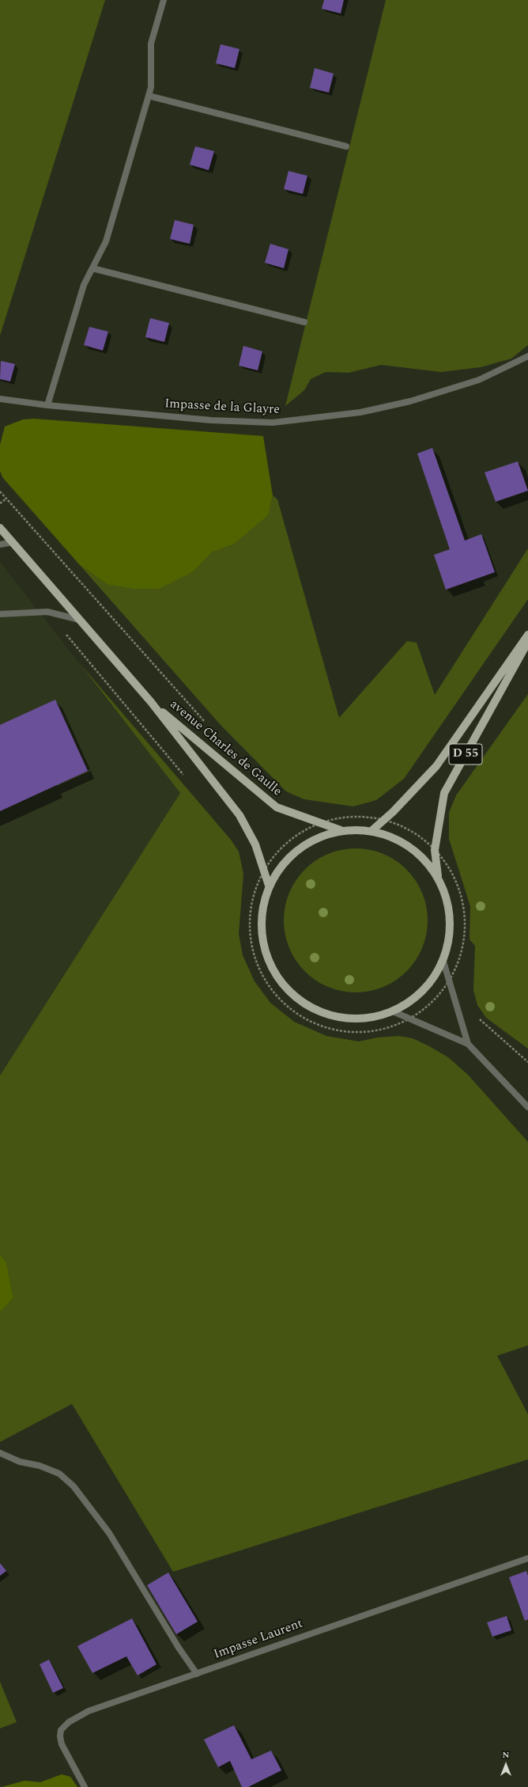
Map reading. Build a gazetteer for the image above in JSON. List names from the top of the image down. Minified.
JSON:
{"streets":{"main road":["avenue Charles de Gaulle","D 55"],"street":["Impasse de la Glayre","Impasse Laurent"]},"north":"top"}
